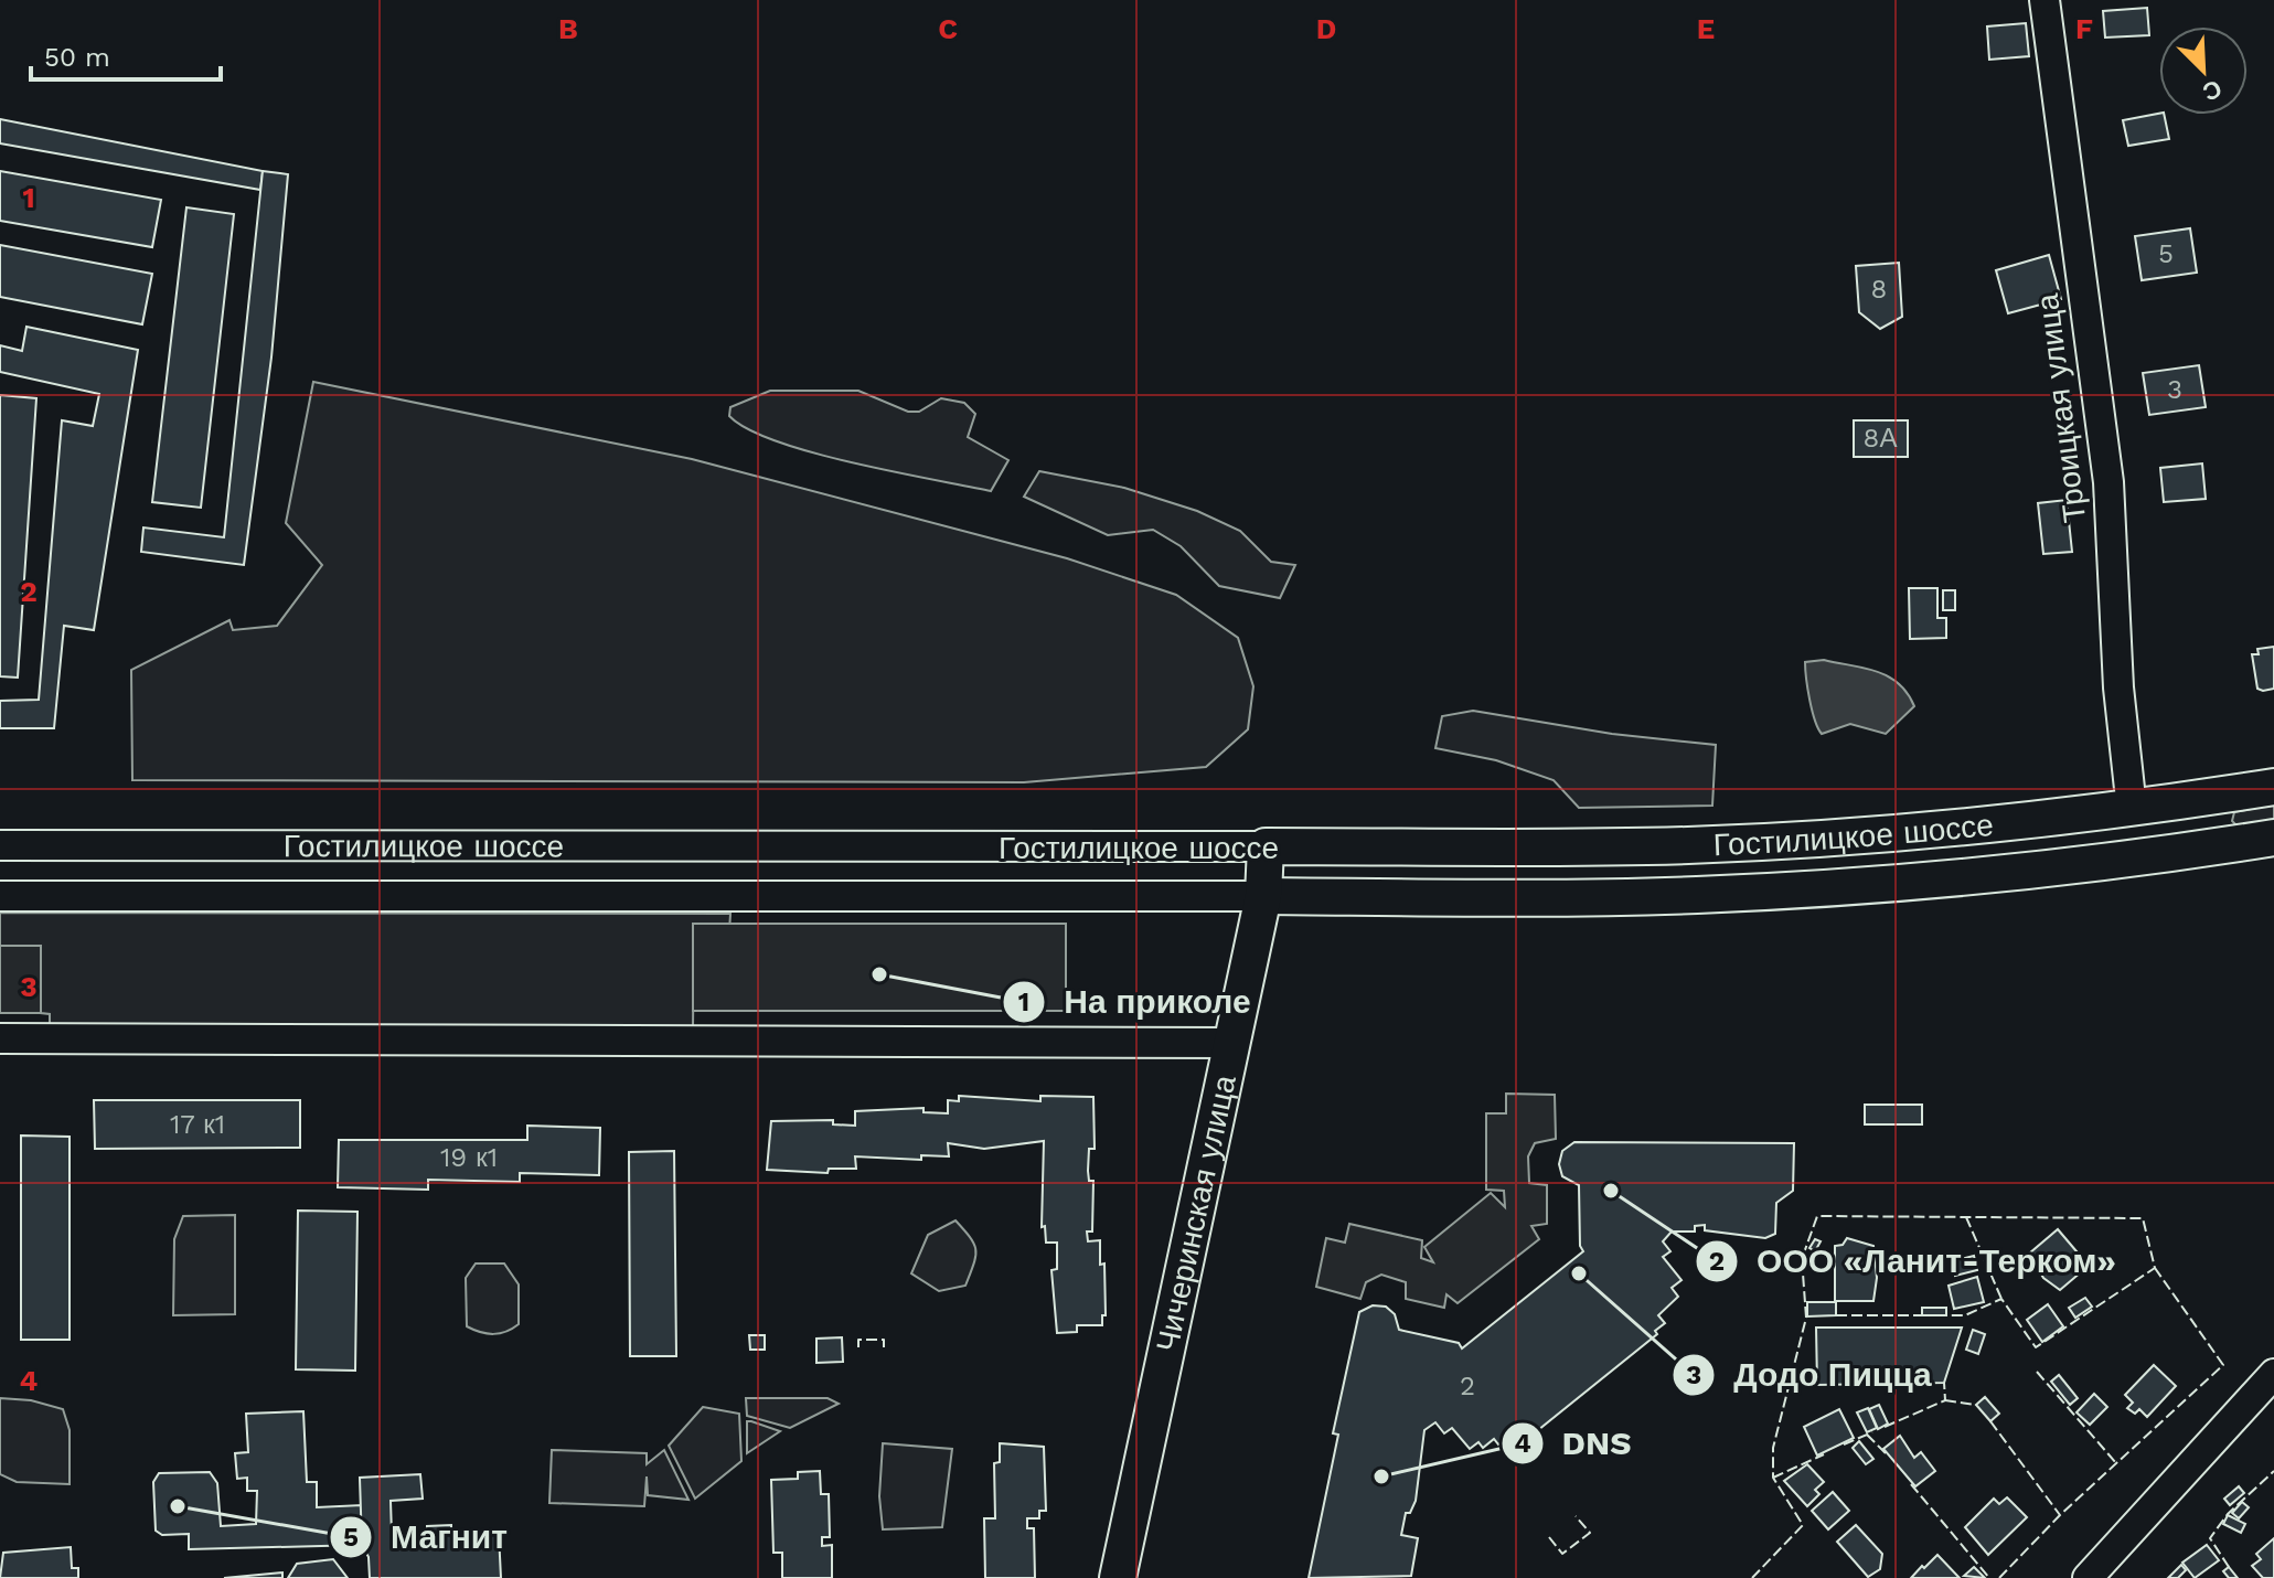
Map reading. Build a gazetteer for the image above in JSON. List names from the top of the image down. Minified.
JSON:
{"streets":{"main road":["Гостилицкое шоссе","Чичеринская улица"],"street":["Троицкая улица"]},"crossings":[["Троицкая улица","Гостилицкое шоссе"],["Гостилицкое шоссе","Чичеринская улица"]],"places":["На приколе","ООО «Ланит-Терком»","Додо Пицца","DNS","Магнит"],"house_numbers":["5","8","3","8А","17 к1","19 к1","2"],"scale_bar":"50 m","north":"bottom right","grid":{"columns":["B","C","D","E","F"],"rows":["1","2","3","4"]}}
